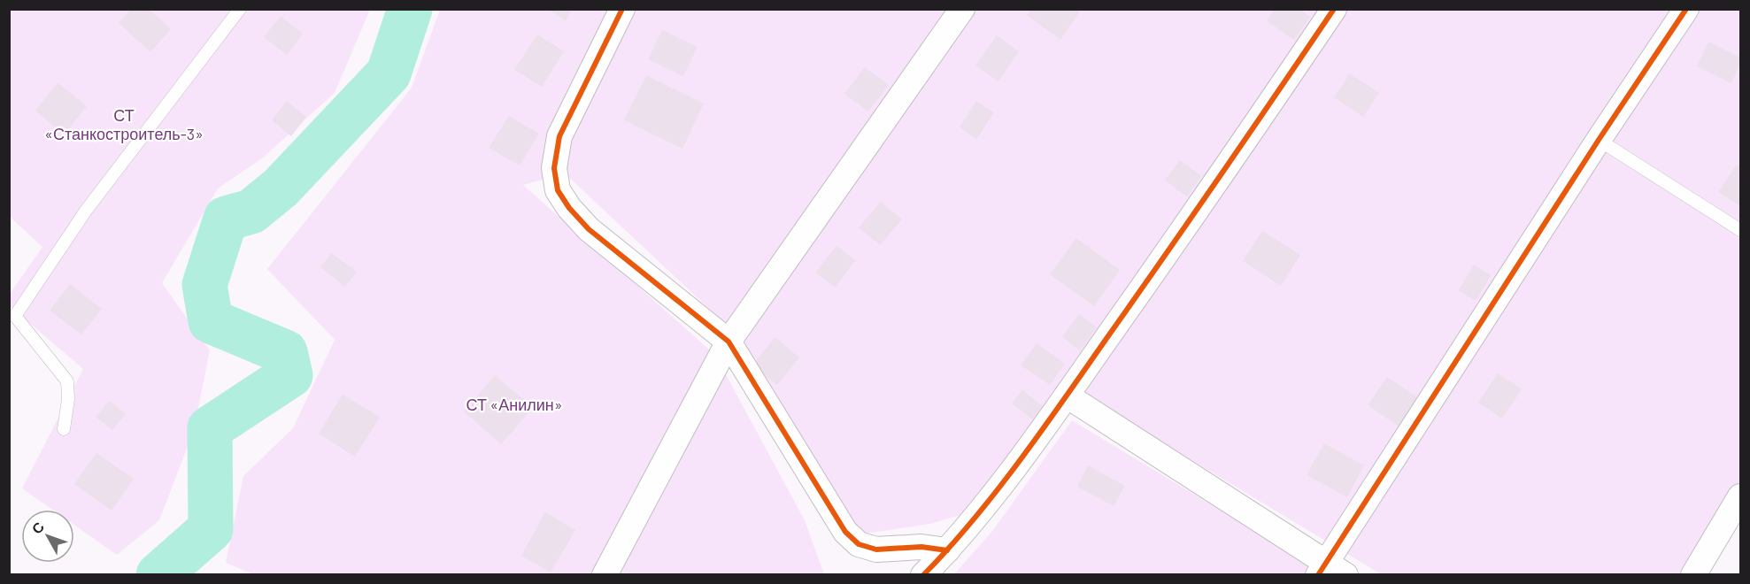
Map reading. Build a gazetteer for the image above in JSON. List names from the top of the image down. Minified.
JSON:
{"parks":["СТ «Станкостроитель-3»","СТ «Анилин»"],"north":"top left"}
